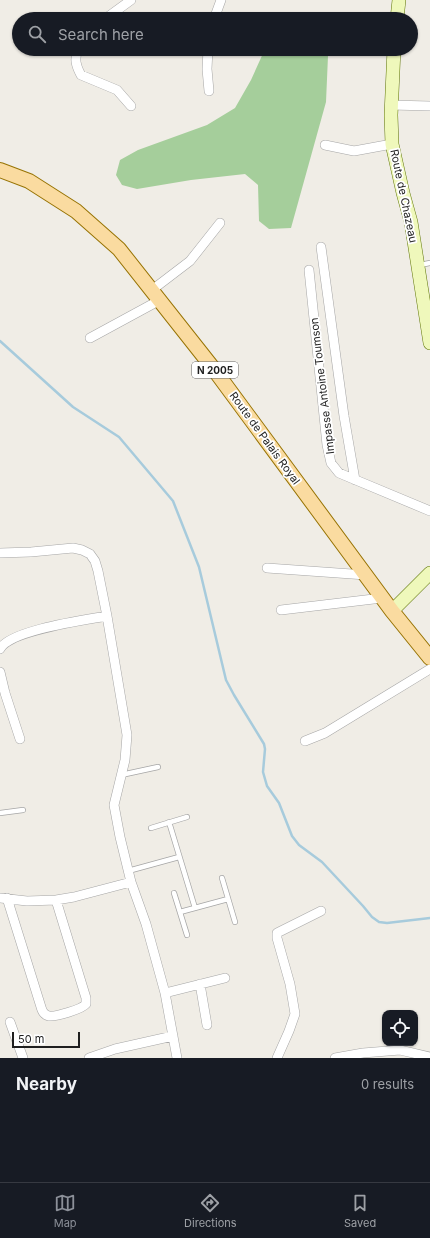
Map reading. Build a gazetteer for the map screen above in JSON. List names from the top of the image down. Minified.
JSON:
{"streets":{"main road":["Route de Chazeau","N 2005","Route de Palais Royal"],"street":["Impasse Antoine Toumson"]},"crossings":[["N 2005","Route de Palais Royal"]],"scale_bar":"50 m","page":{"search":"Search here","scale":"50 m","heading":["Nearby","0 results"],"nav":["Map","Directions","Saved"]}}
